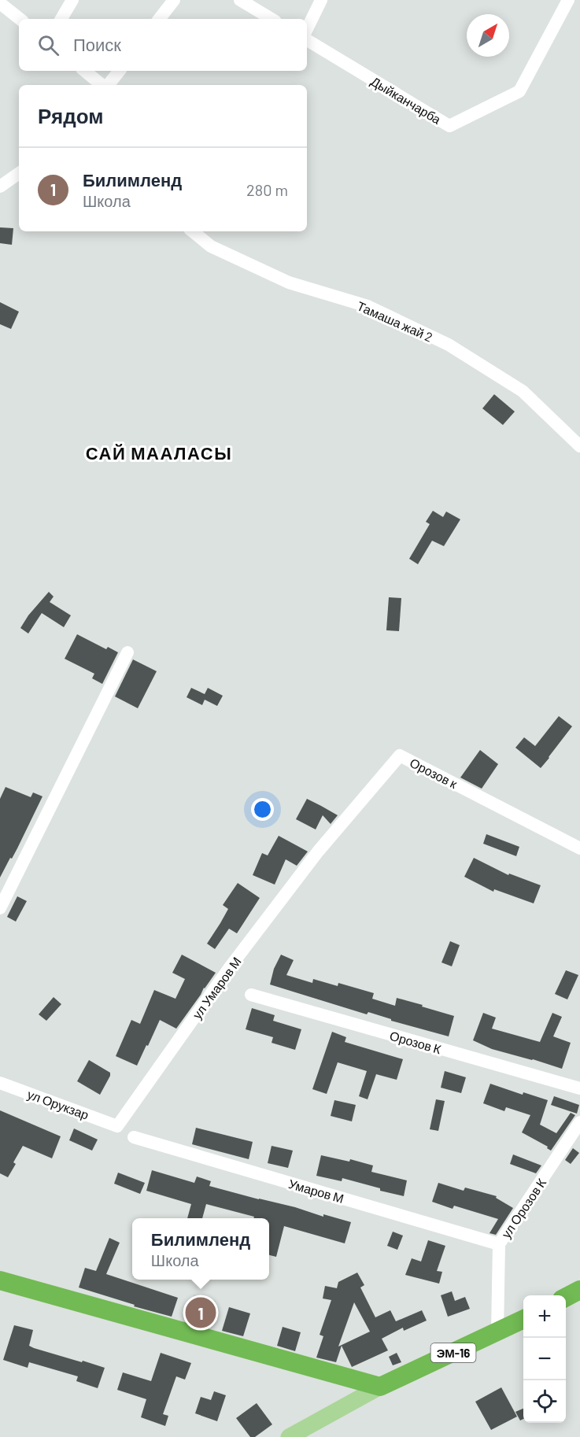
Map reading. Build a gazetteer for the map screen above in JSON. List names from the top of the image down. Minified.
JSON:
{"streets":{"highway":["ЭМ-16"],"street":["Дыйканчарба","Тамаша жай 2","Орозов к","ул Умаров М","Орозов К","ул Орукзар","Умаров М","ул Орозов К"]},"crossings":[["Орозов к","ул Умаров М"],["ул Умаров М","ул Орукзар"],["Умаров М","ул Орозов К"],["ул Орозов К","ЭМ-16"]],"districts":["САЙ МААЛАСЫ"],"north":"top right","page":{"search":"Поиск","heading":"Рядом","list":[{"mark":"1","name":"Билимленд","note":"Школа","value":"280 m"}],"popup":["Билимленд","Школа"],"map_buttons":["+","−"],"pins":"1"}}
